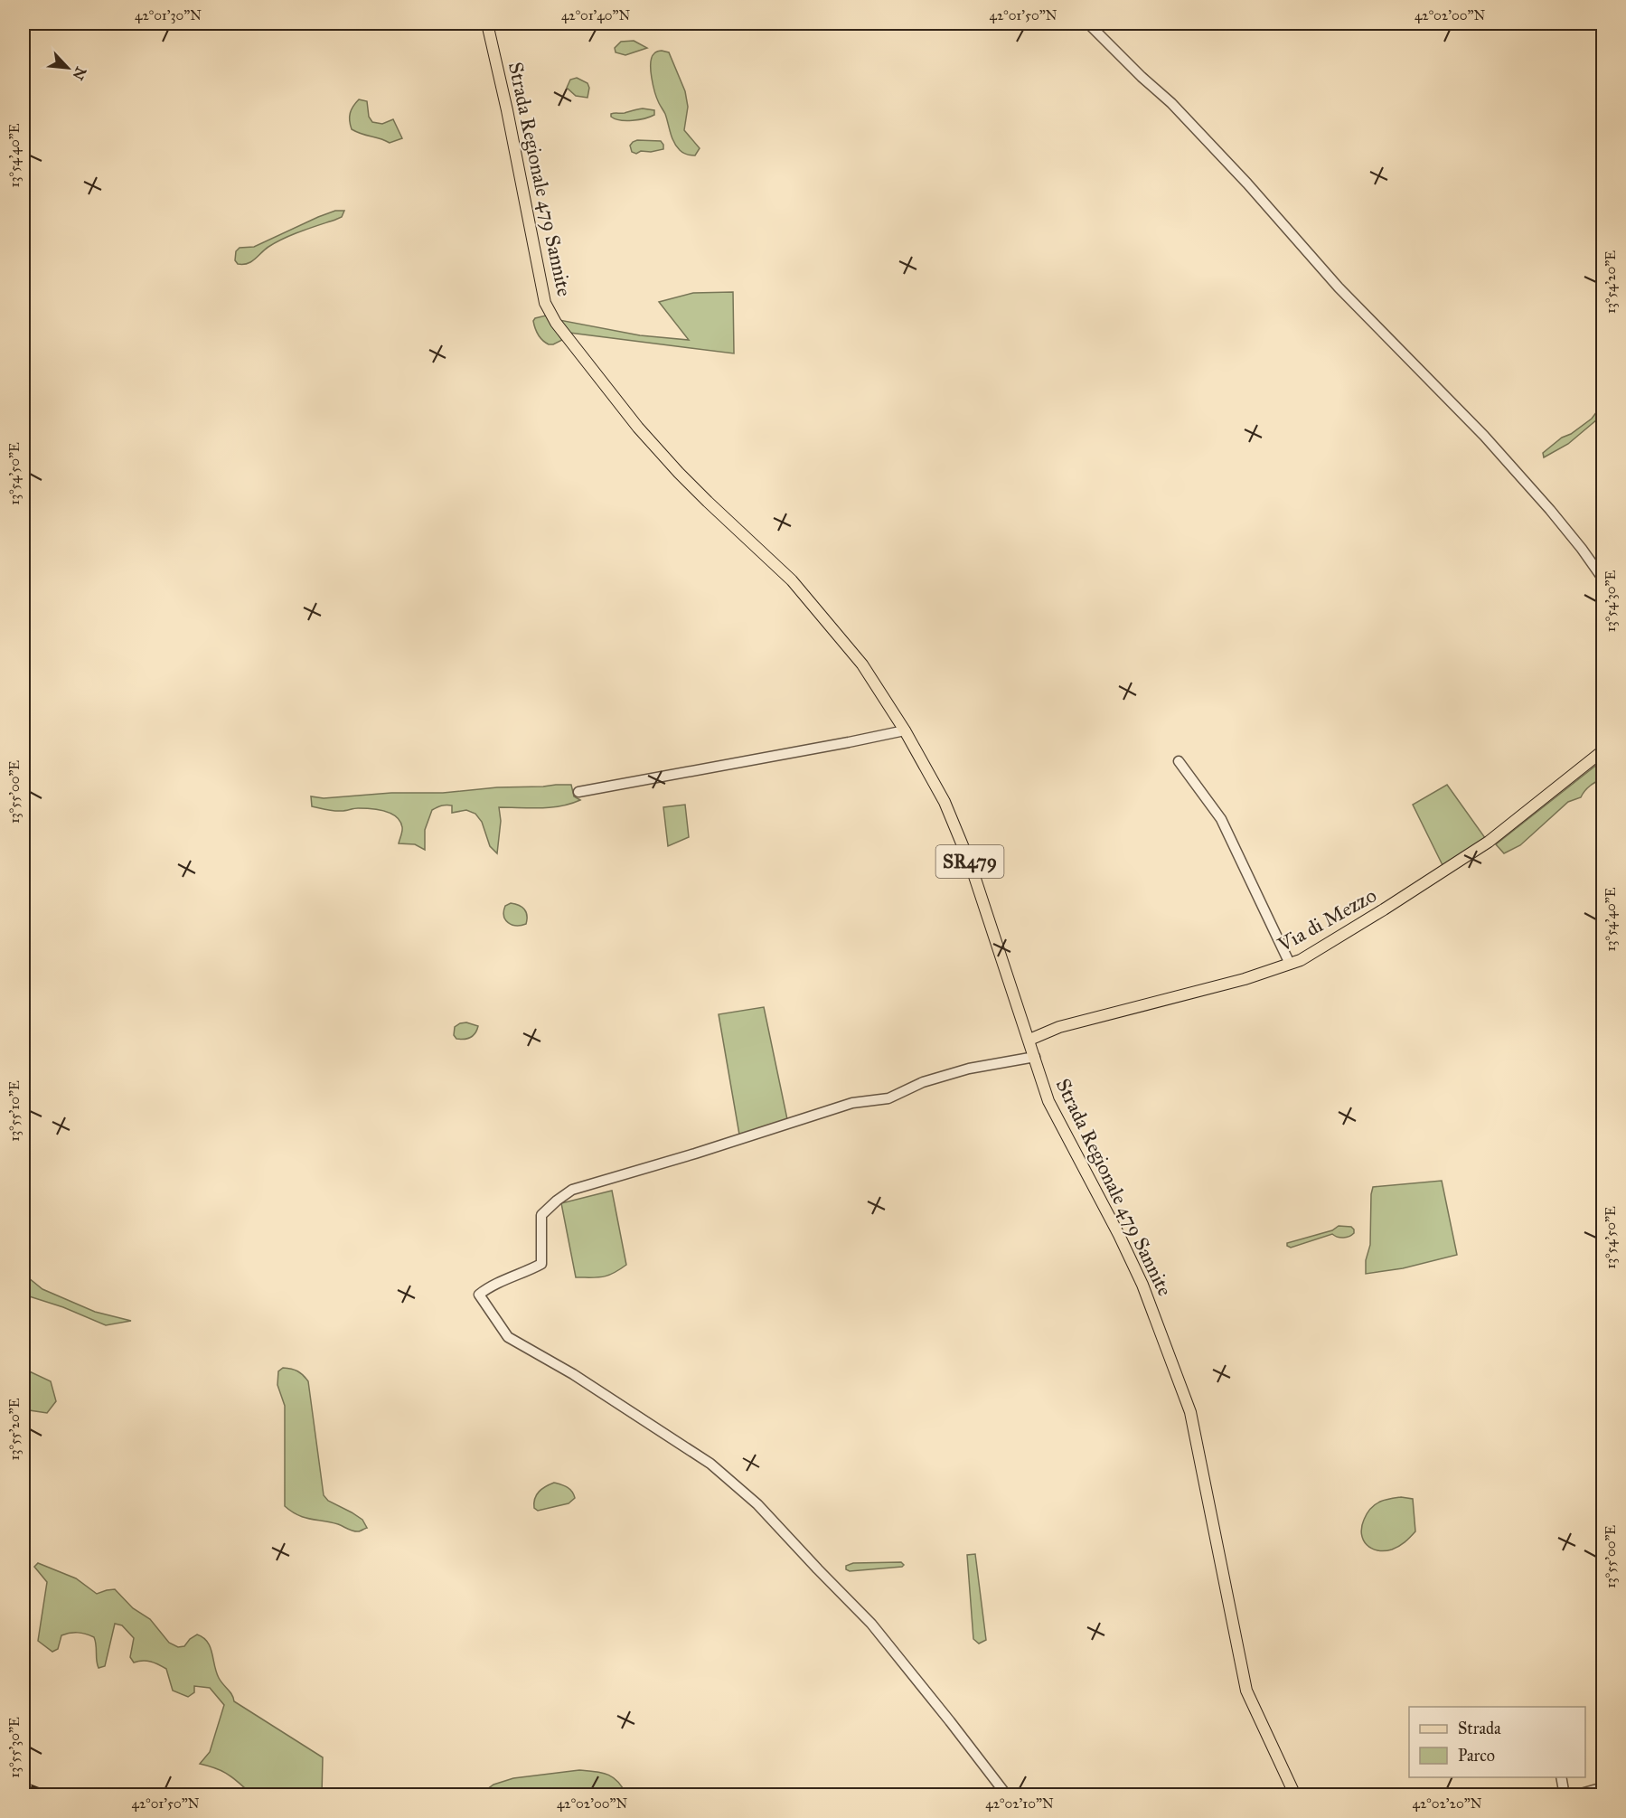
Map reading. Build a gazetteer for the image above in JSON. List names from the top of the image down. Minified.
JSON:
{"streets":{"main road":["Strada Regionale 479 Sannite","SR479","Via di Mezzo"]},"crossings":[["Strada Regionale 479 Sannite","Via di Mezzo"]],"legend":["Strada","Parco"],"north":"bottom right","coordinates":["42°01'30\"N","42°01'40\"N","42°01'50\"N","42°02'00\"N","13°54'40\"E","13°54'20\"E","13°54'50\"E","13°54'30\"E","13°55'00\"E","13°55'10\"E","13°55'20\"E","13°55'30\"E","42°02'10\"N","42°02'20\"N"]}
